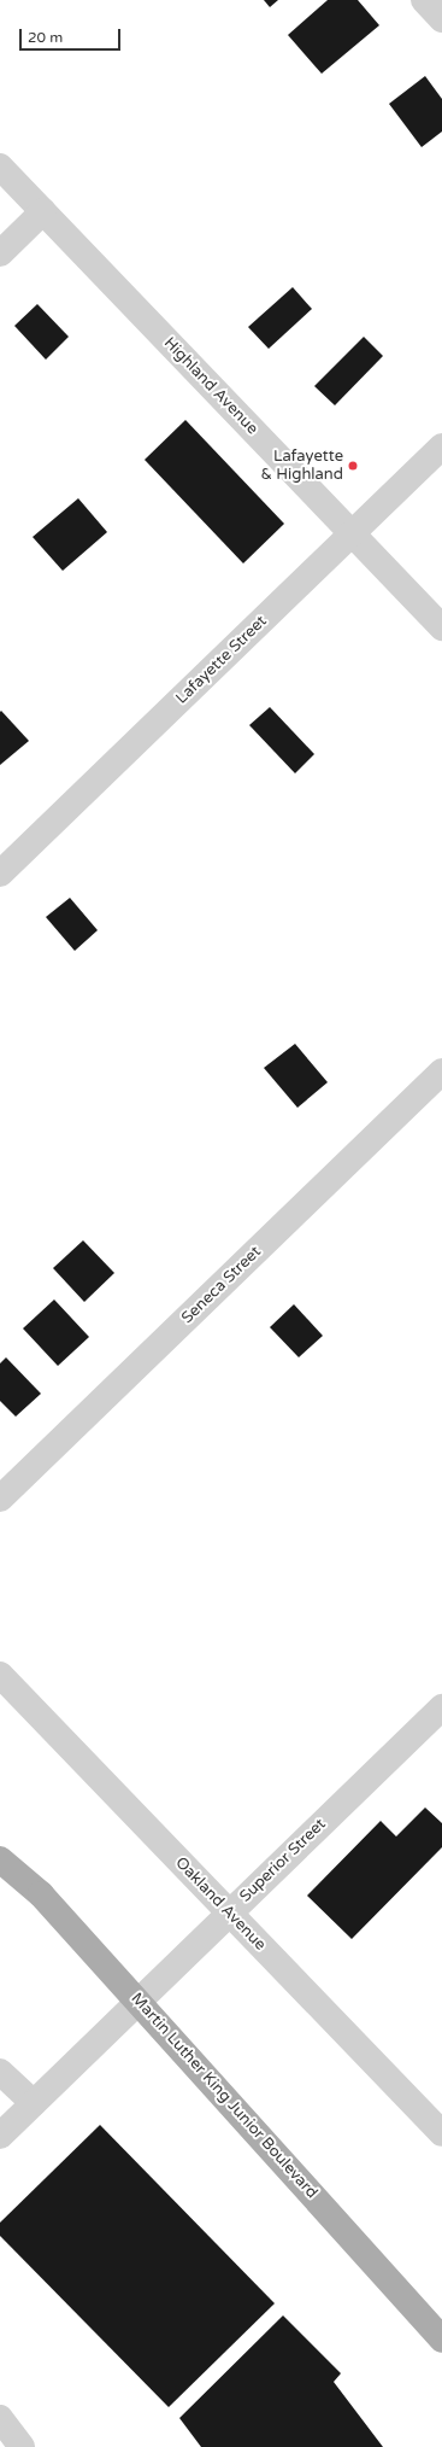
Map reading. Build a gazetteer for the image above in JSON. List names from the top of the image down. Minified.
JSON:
{"streets":{"main road":["Martin Luther King Junior Boulevard"],"street":["Highland Avenue","Lafayette Street","Seneca Street","Superior Street","Oakland Avenue"]},"crossings":[["Highland Avenue","Lafayette Street"],["Superior Street","Oakland Avenue"],["Superior Street","Martin Luther King Junior Boulevard"]],"places":["Lafayette & Highland"],"scale_bar":"20 m"}
